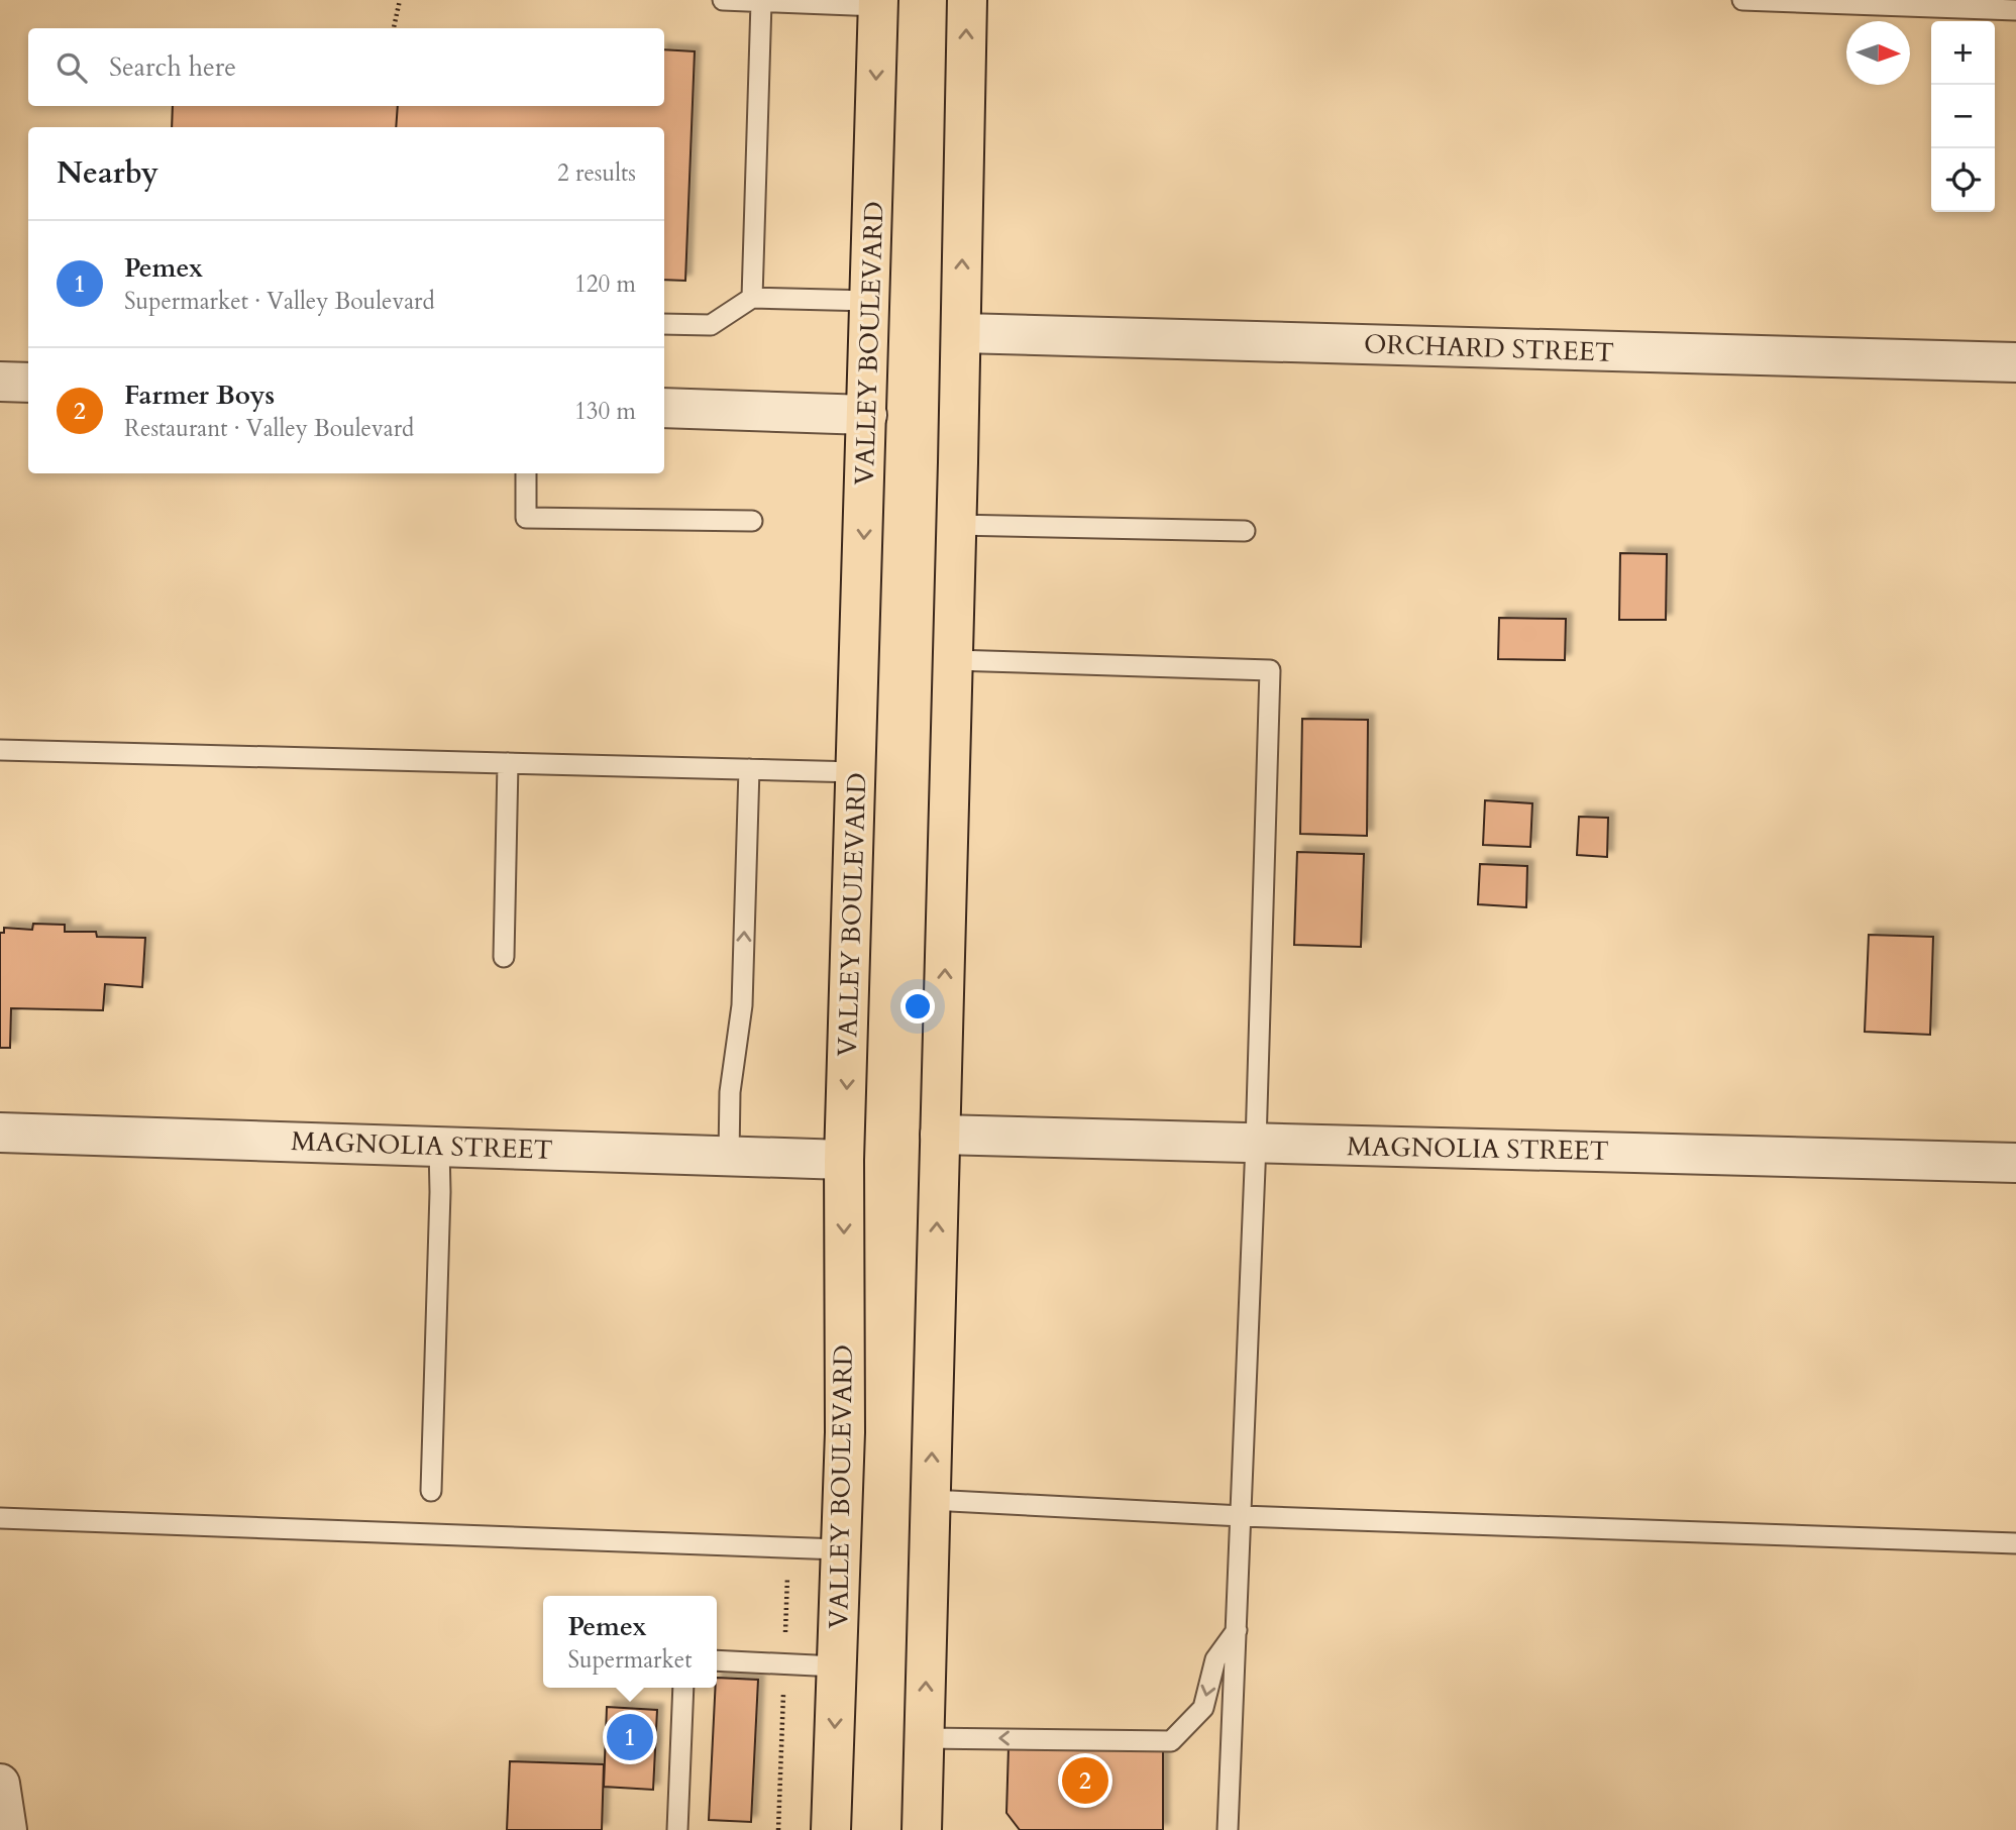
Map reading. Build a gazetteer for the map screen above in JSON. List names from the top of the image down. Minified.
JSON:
{"streets":{"main road":["VALLEY BOULEVARD"],"street":["ORCHARD STREET","MAGNOLIA STREET"]},"crossings":[["VALLEY BOULEVARD","MAGNOLIA STREET"]],"north":"right","page":{"map_buttons":["+","−"],"search":"Search here","heading":["Nearby","2 results"],"list":[{"mark":"1","name":"Pemex","note":"Supermarket · Valley Boulevard","value":"120 m"},{"mark":"2","name":"Farmer Boys","note":"Restaurant · Valley Boulevard","value":"130 m"}],"popup":["Pemex","Supermarket"],"pins":["1","2"]}}
